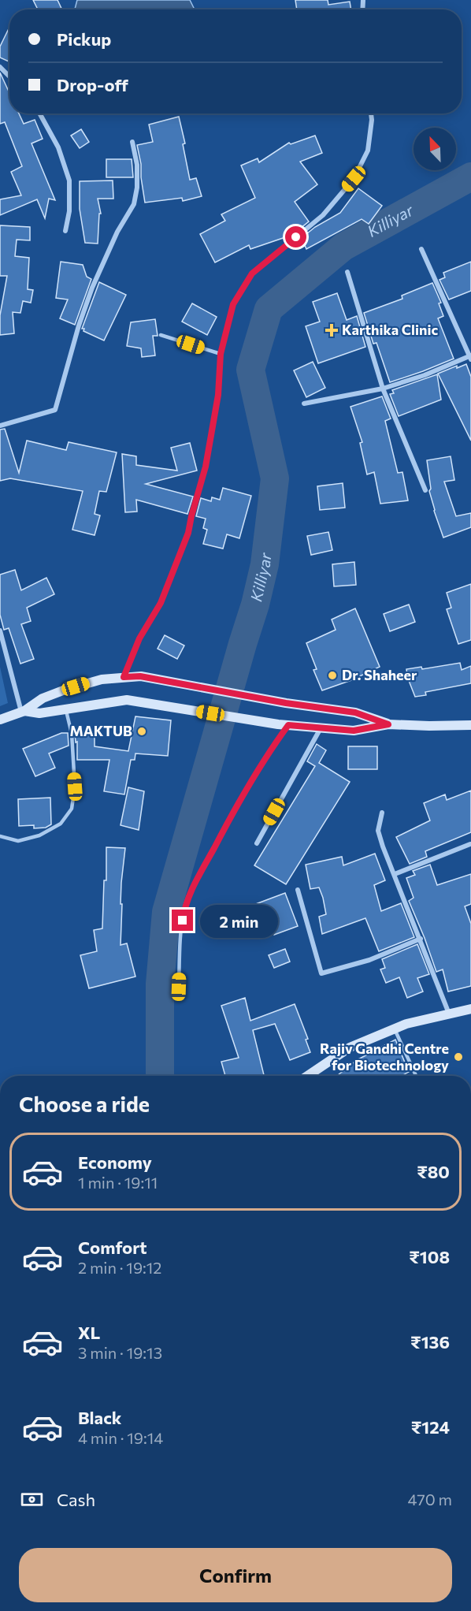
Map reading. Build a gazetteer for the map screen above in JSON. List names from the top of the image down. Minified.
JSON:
{"water":["Killiyar"],"places":{"health":["Karthika Clinic"],"other":["Dr. Shaheer","MAKTUB","Rajiv Gandhi Centre for Biotechnology"]},"north":"top left","page":{"banner":["Pickup","Drop-off"],"bubble":"2 min","heading":"Choose a ride","list":[{"name":"Economy","note":"1 min · 19:11","value":"₹80"},{"name":"Comfort","note":"2 min · 19:12","value":"₹108"},{"name":"XL","note":"3 min · 19:13","value":"₹136"},{"name":"Black","note":"4 min · 19:14","value":"₹124"}],"pay":["Cash","470 m"],"buttons":"Confirm"}}
